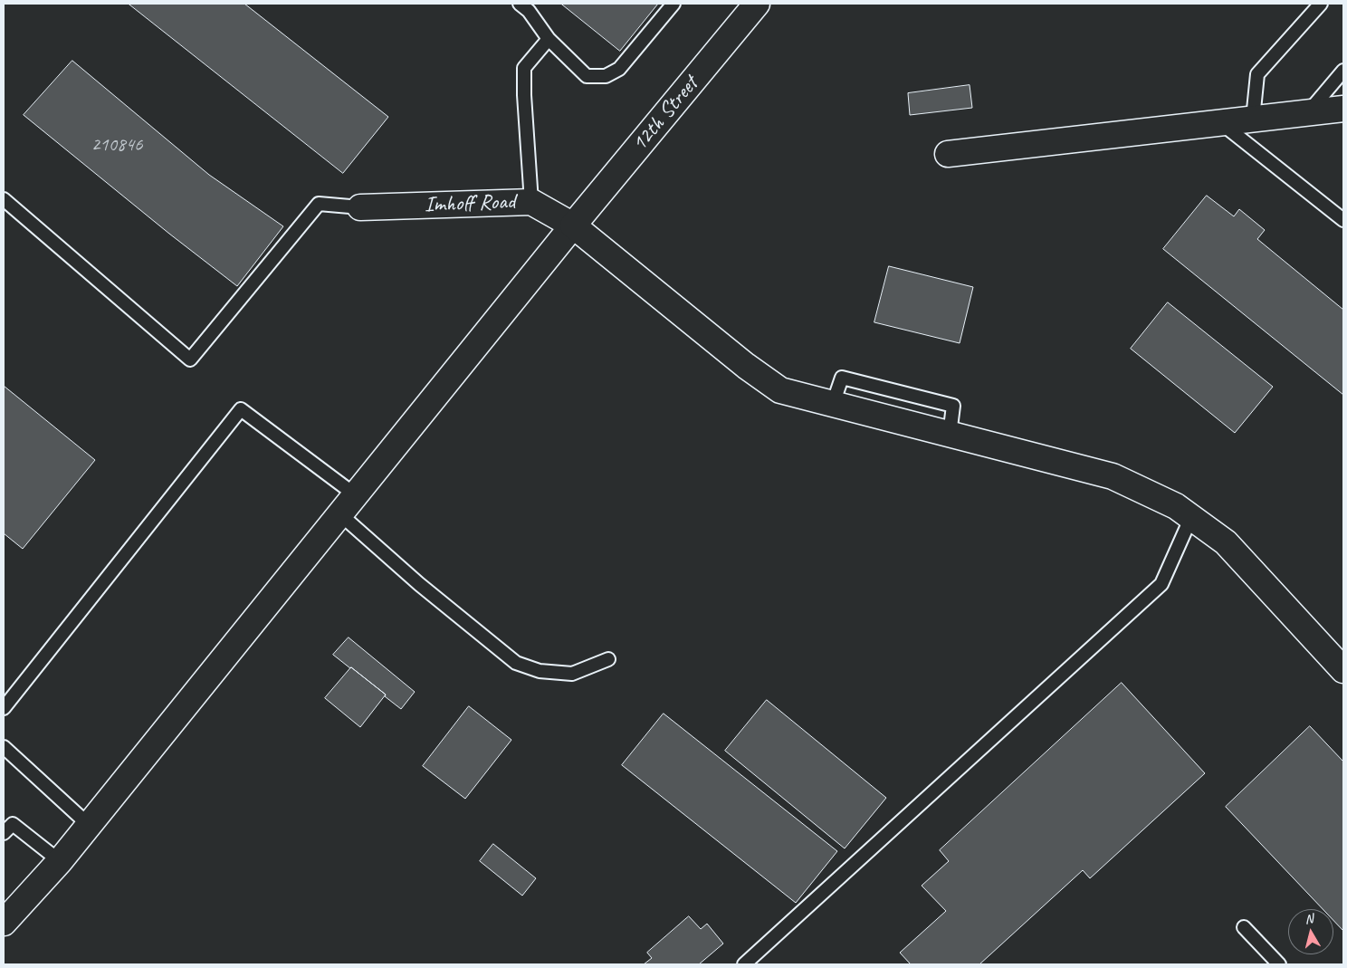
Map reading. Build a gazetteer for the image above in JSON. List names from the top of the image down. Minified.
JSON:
{"streets":{"street":["12th Street","Imhoff Road"]},"crossings":[["12th Street","Imhoff Road"]],"house_numbers":["210846"],"north":"top"}
